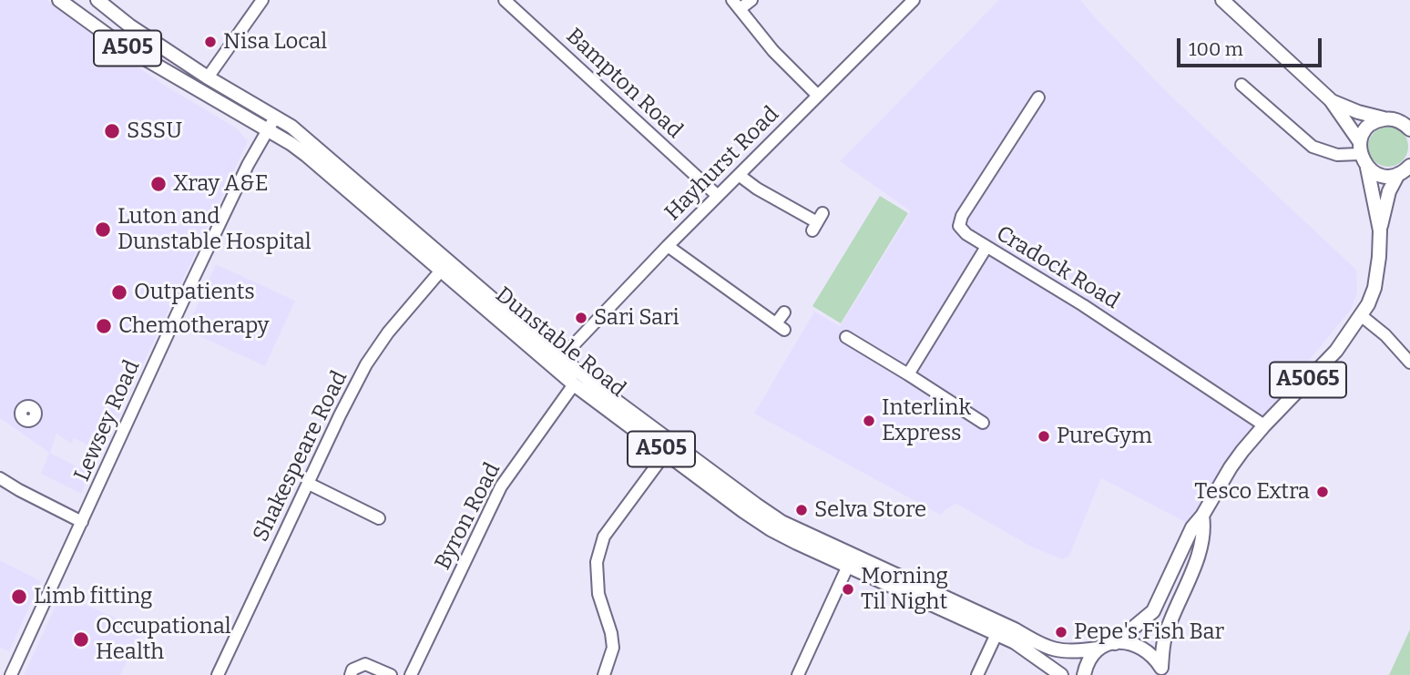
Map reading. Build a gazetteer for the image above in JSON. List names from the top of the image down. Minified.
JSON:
{"streets":{"main road":["A505","Dunstable Road","A5065"],"street":["Bampton Road","Hayhurst Road","Cradock Road","Lewsey Road","Shakespeare Road","Byron Road"]},"crossings":[["A505","Dunstable Road"],["A505","A5065"],["Bampton Road","Hayhurst Road"],["Hayhurst Road","Dunstable Road"],["Cradock Road","A5065"],["Dunstable Road","Lewsey Road"],["Dunstable Road","Shakespeare Road"],["Dunstable Road","Byron Road"]],"places":["Nisa Local","SSSU","Xray A&E","Luton and Dunstable Hospital","Outpatients","Sari Sari","Chemotherapy","Interlink Express","PureGym","Tesco Extra","Selva Store","Morning Til Night","Limb fitting","Pepe's Fish Bar","Occupational Health"],"scale_bar":"100 m"}
